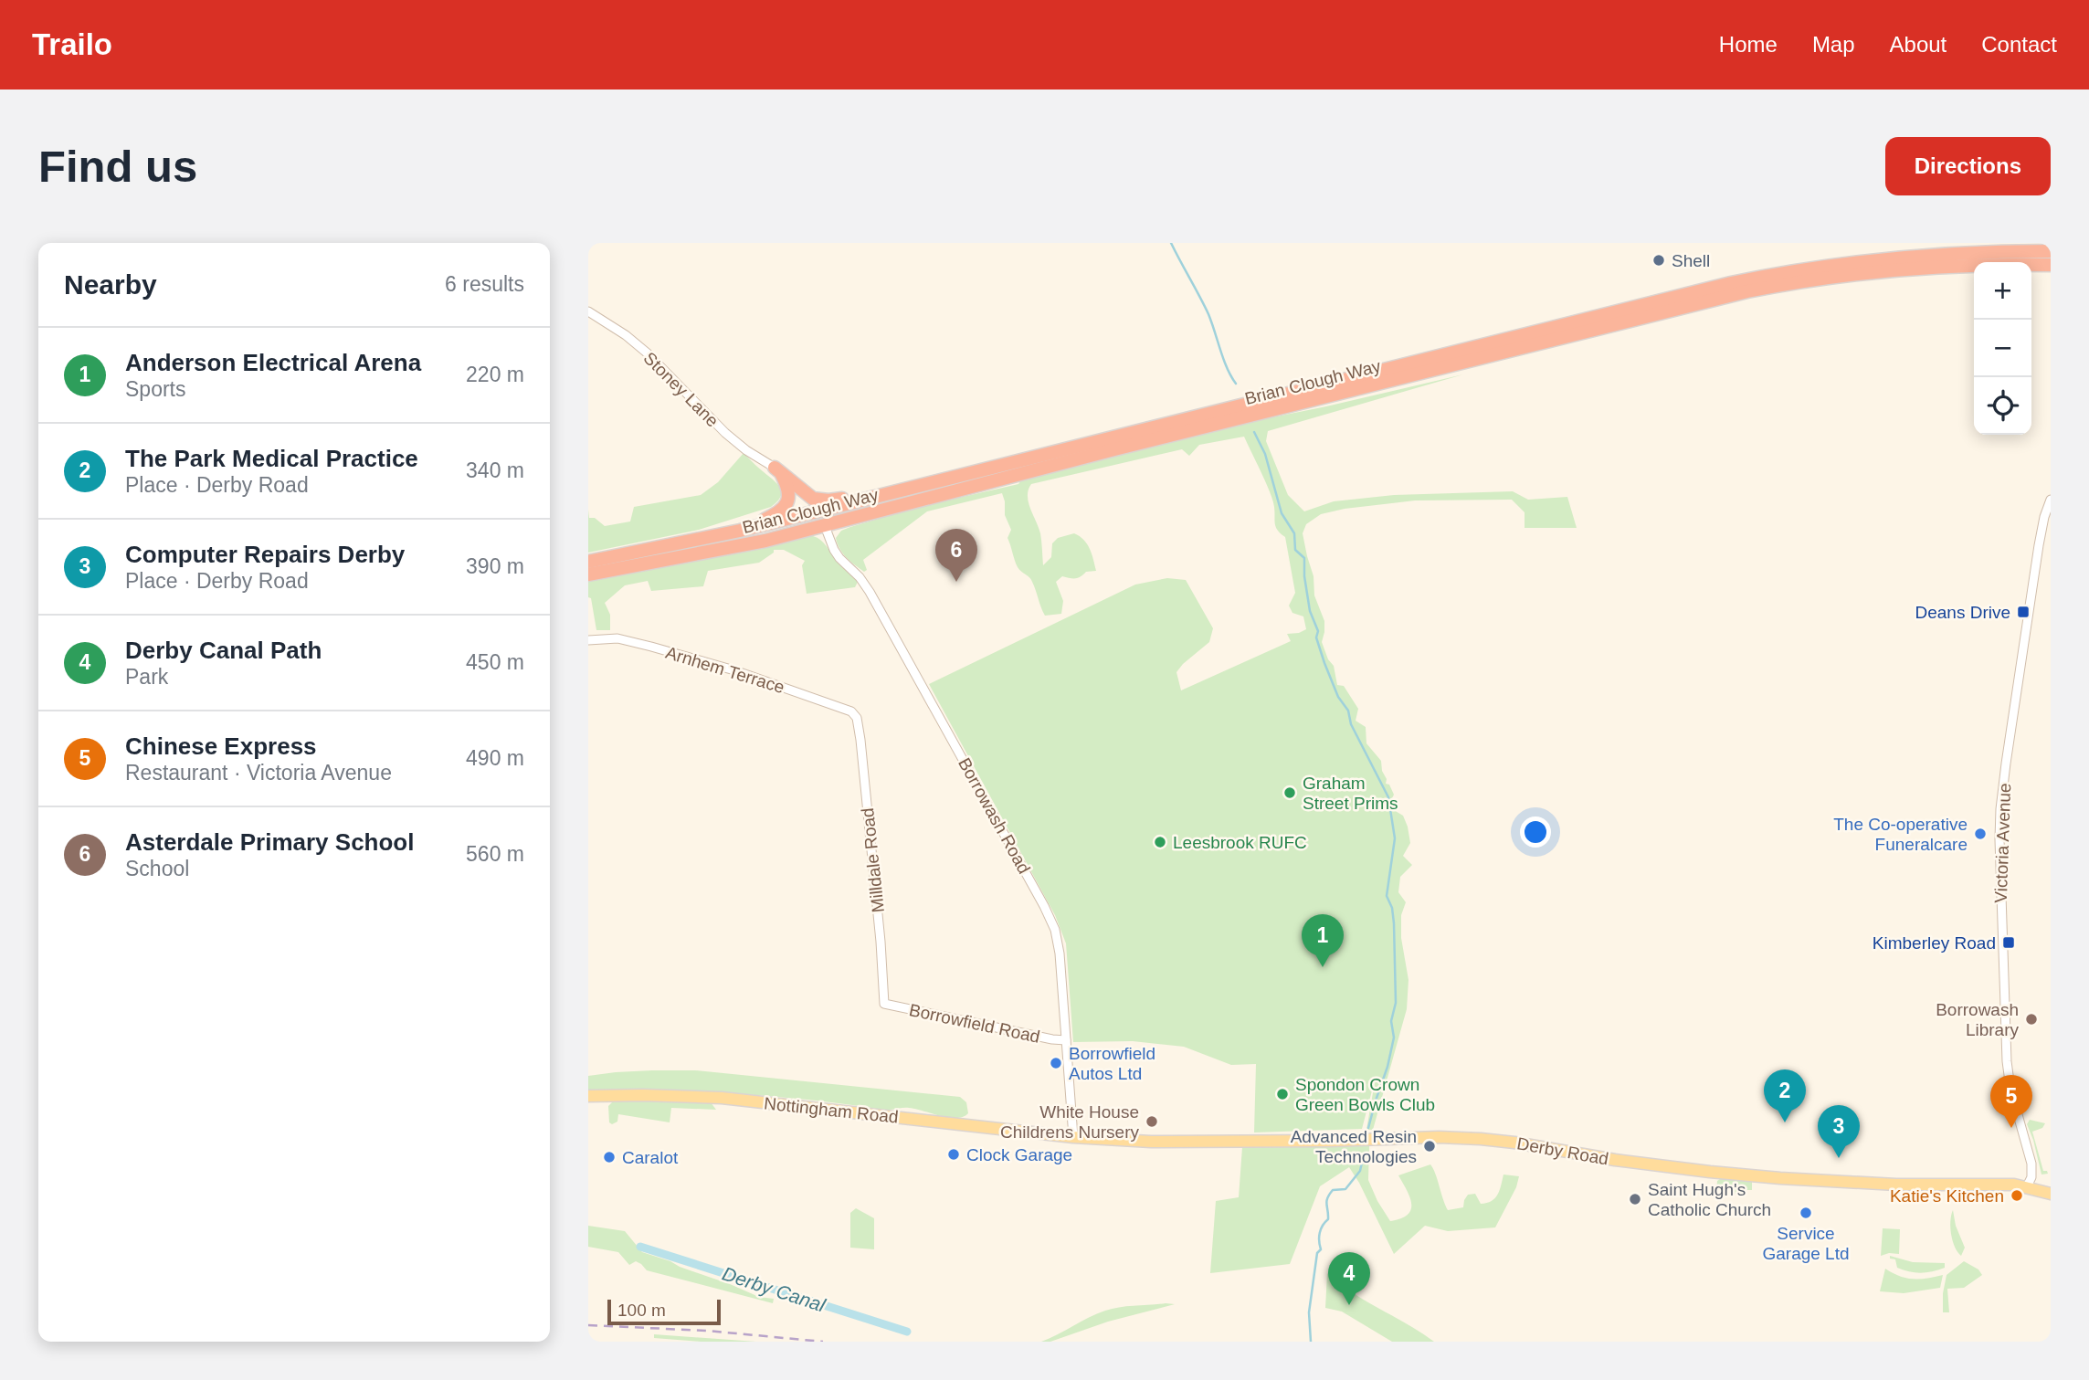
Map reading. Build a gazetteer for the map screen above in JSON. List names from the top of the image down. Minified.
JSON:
{"streets":{"highway":["Brian Clough Way"],"main road":["Nottingham Road","Derby Road"],"street":["Stoney Lane","Arnhem Terrace","Borrowash Road","Victoria Avenue","Milldale Road","Borrowfield Road"]},"crossings":[["Brian Clough Way","Borrowash Road"],["Arnhem Terrace","Milldale Road"],["Borrowash Road","Borrowfield Road"],["Borrowash Road","Nottingham Road"],["Borrowash Road","Derby Road"],["Victoria Avenue","Derby Road"],["Milldale Road","Borrowfield Road"],["Nottingham Road","Derby Road"]],"water":["Derby Canal"],"places":{"other":["Shell","Graham Street Prims","The Co-operative Funeralcare","Leesbrook RUFC","Borrowash Library","Borrowfield Autos Ltd","Spondon Crown Green Bowls Club","White House Childrens Nursery","Advanced Resin Technologies","Clock Garage","Caralot","Katie's Kitchen","Saint Hugh's Catholic Church","Service Garage Ltd"],"transit":["Deans Drive","Kimberley Road"]},"scale_bar":"100 m","page":{"header":"Trailo","nav":["Home","Map","About","Contact"],"buttons":"Directions","title":"Find us","heading":["Nearby","6 results"],"map_buttons":["+","−"],"list":[{"mark":"1","name":"Anderson Electrical Arena","note":"Sports","value":"220 m"},{"mark":"2","name":"The Park Medical Practice","note":"Place · Derby Road","value":"340 m"},{"mark":"3","name":"Computer Repairs Derby","note":"Place · Derby Road","value":"390 m"},{"mark":"4","name":"Derby Canal Path","note":"Park","value":"450 m"},{"mark":"5","name":"Chinese Express","note":"Restaurant · Victoria Avenue","value":"490 m"},{"mark":"6","name":"Asterdale Primary School","note":"School","value":"560 m"}],"pins":["6","1","2","5","3","4"],"scale":"100 m"}}
